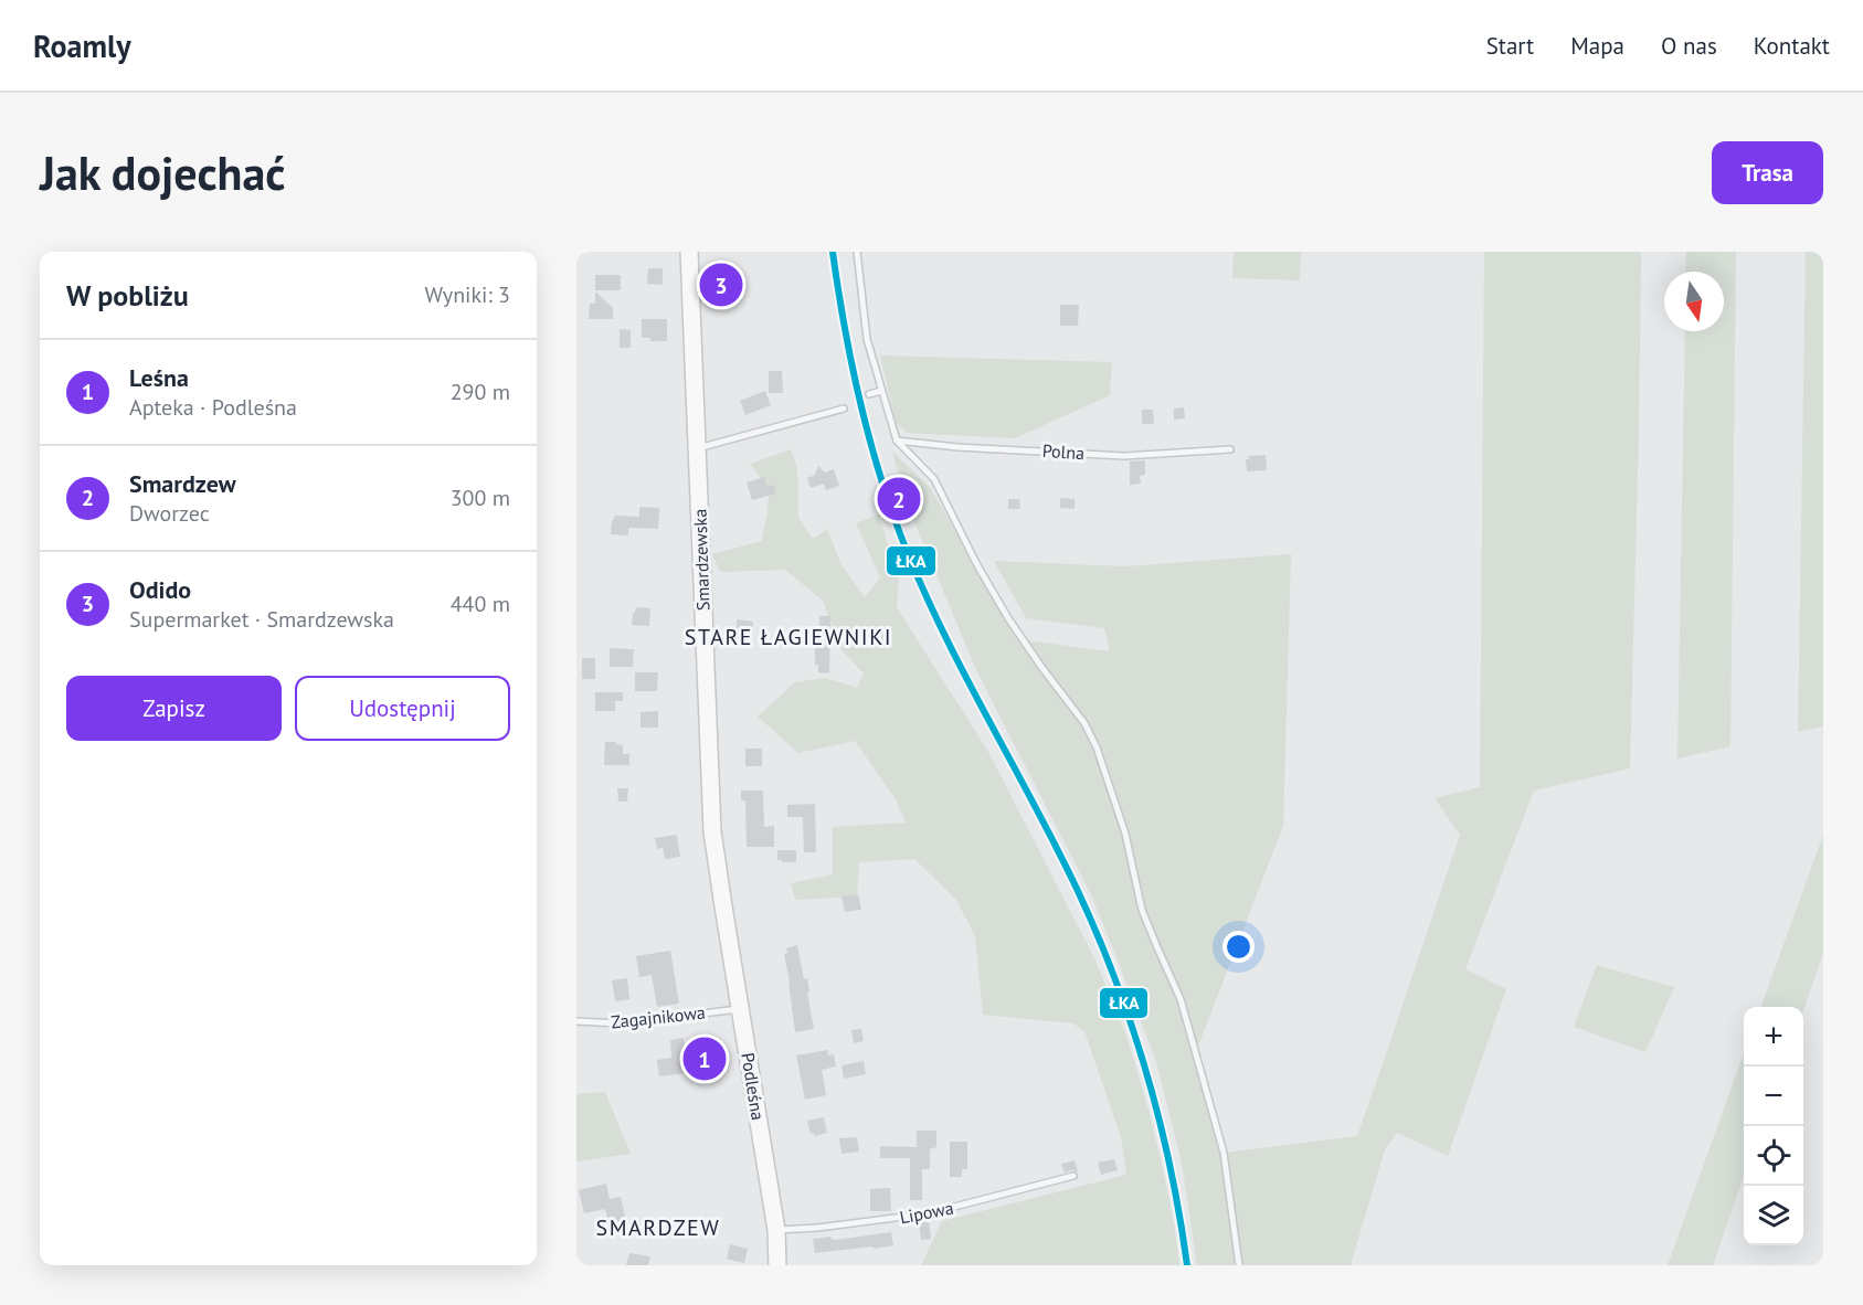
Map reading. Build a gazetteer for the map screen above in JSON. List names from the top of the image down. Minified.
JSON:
{"streets":{"street":["Smardzewska","Podleśna"],"lane":["Polna","Zagajnikowa","Lipowa"]},"crossings":[["Smardzewska","Podleśna"],["Zagajnikowa","Podleśna"],["Podleśna","Lipowa"]],"districts":["STARE ŁAGIEWNIKI","SMARDZEW"],"lines":["transit line ŁKA"],"north":"bottom","page":{"header":"Roamly","nav":["Start","Mapa","O nas","Kontakt"],"buttons":["Trasa",["Zapisz","Udostępnij"]],"title":"Jak dojechać","heading":["W pobliżu","Wyniki: 3"],"pins":["3","2","1"],"list":[{"mark":"1","name":"Leśna","note":"Apteka · Podleśna","value":"290 m"},{"mark":"2","name":"Smardzew","note":"Dworzec","value":"300 m"},{"mark":"3","name":"Odido","note":"Supermarket · Smardzewska","value":"440 m"}],"map_buttons":["+","−"]}}
